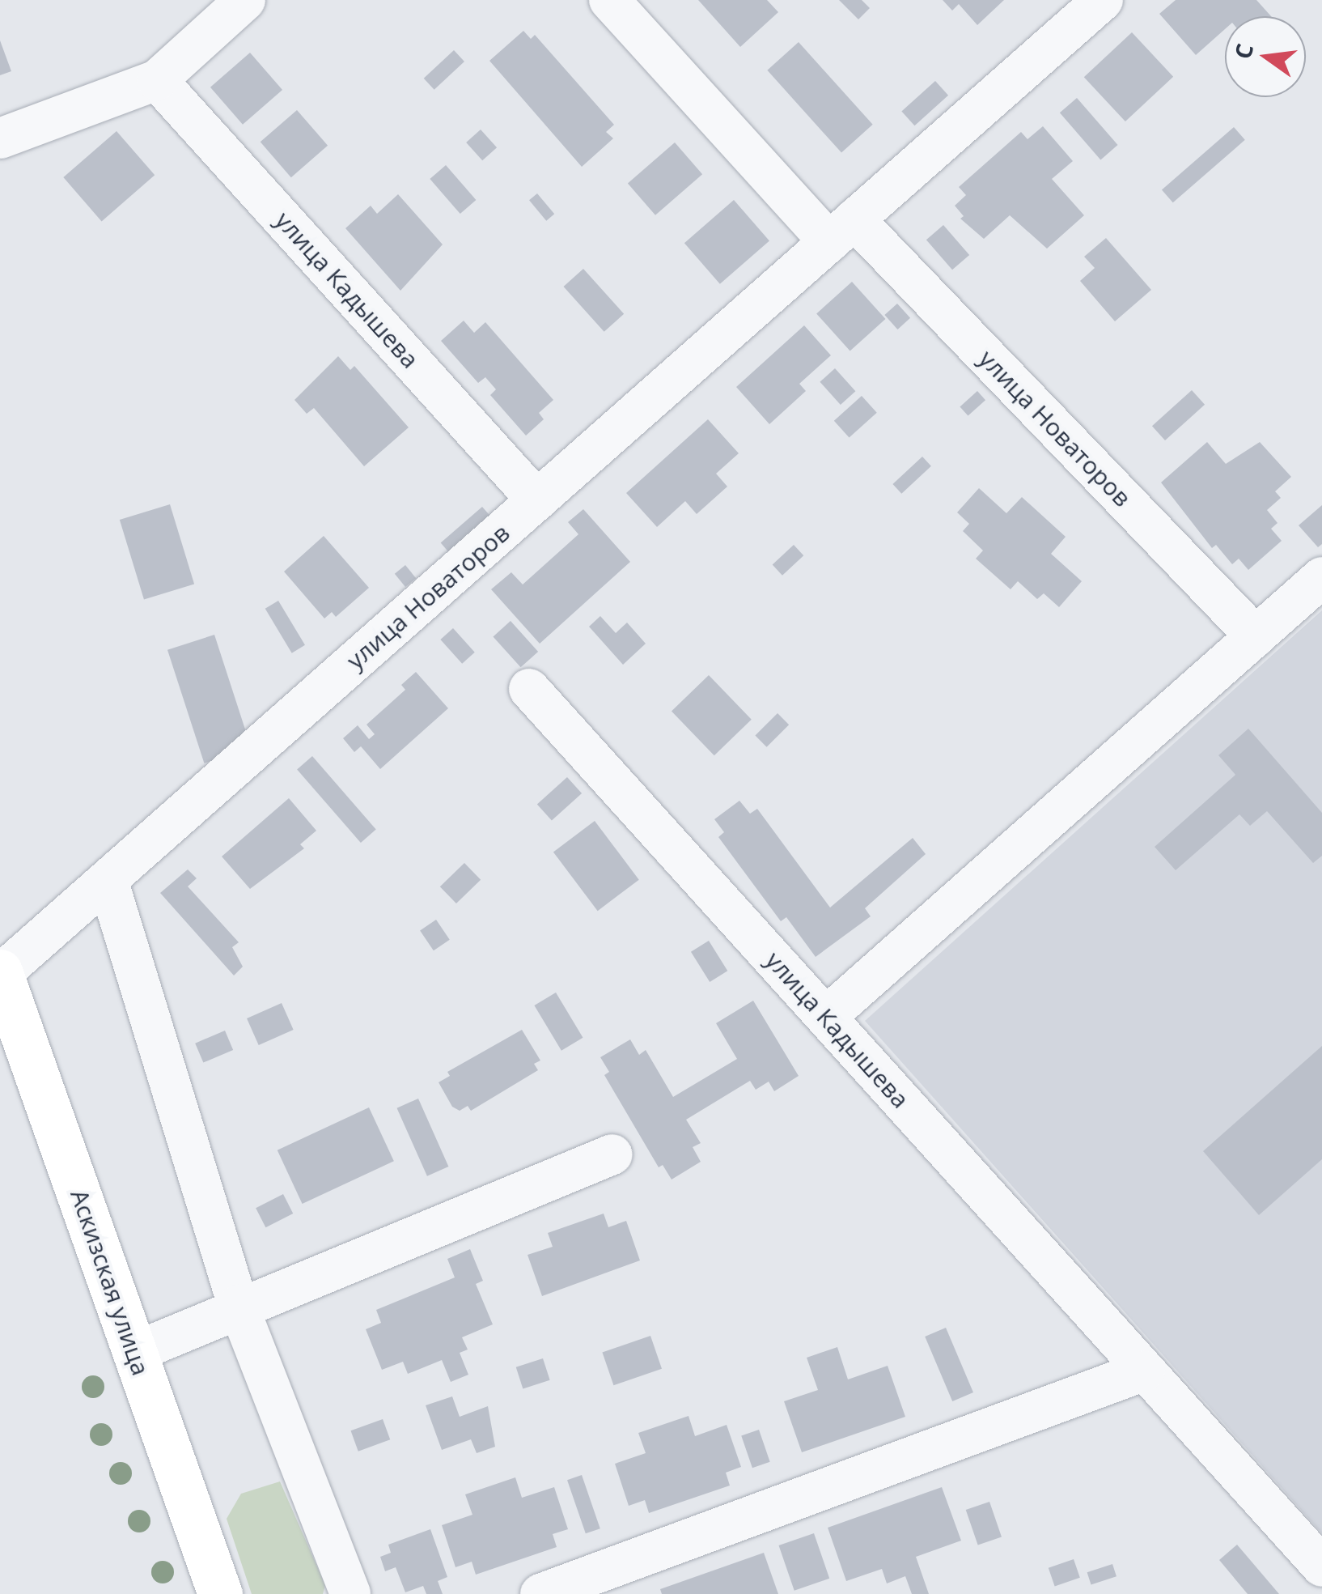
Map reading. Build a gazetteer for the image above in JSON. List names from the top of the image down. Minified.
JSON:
{"streets":{"main road":["Аскизская улица"],"street":["улица Кадышева","улица Новаторов"]},"crossings":[["улица Кадышева","улица Новаторов"],["улица Новаторов","Аскизская улица"]],"north":"left"}
